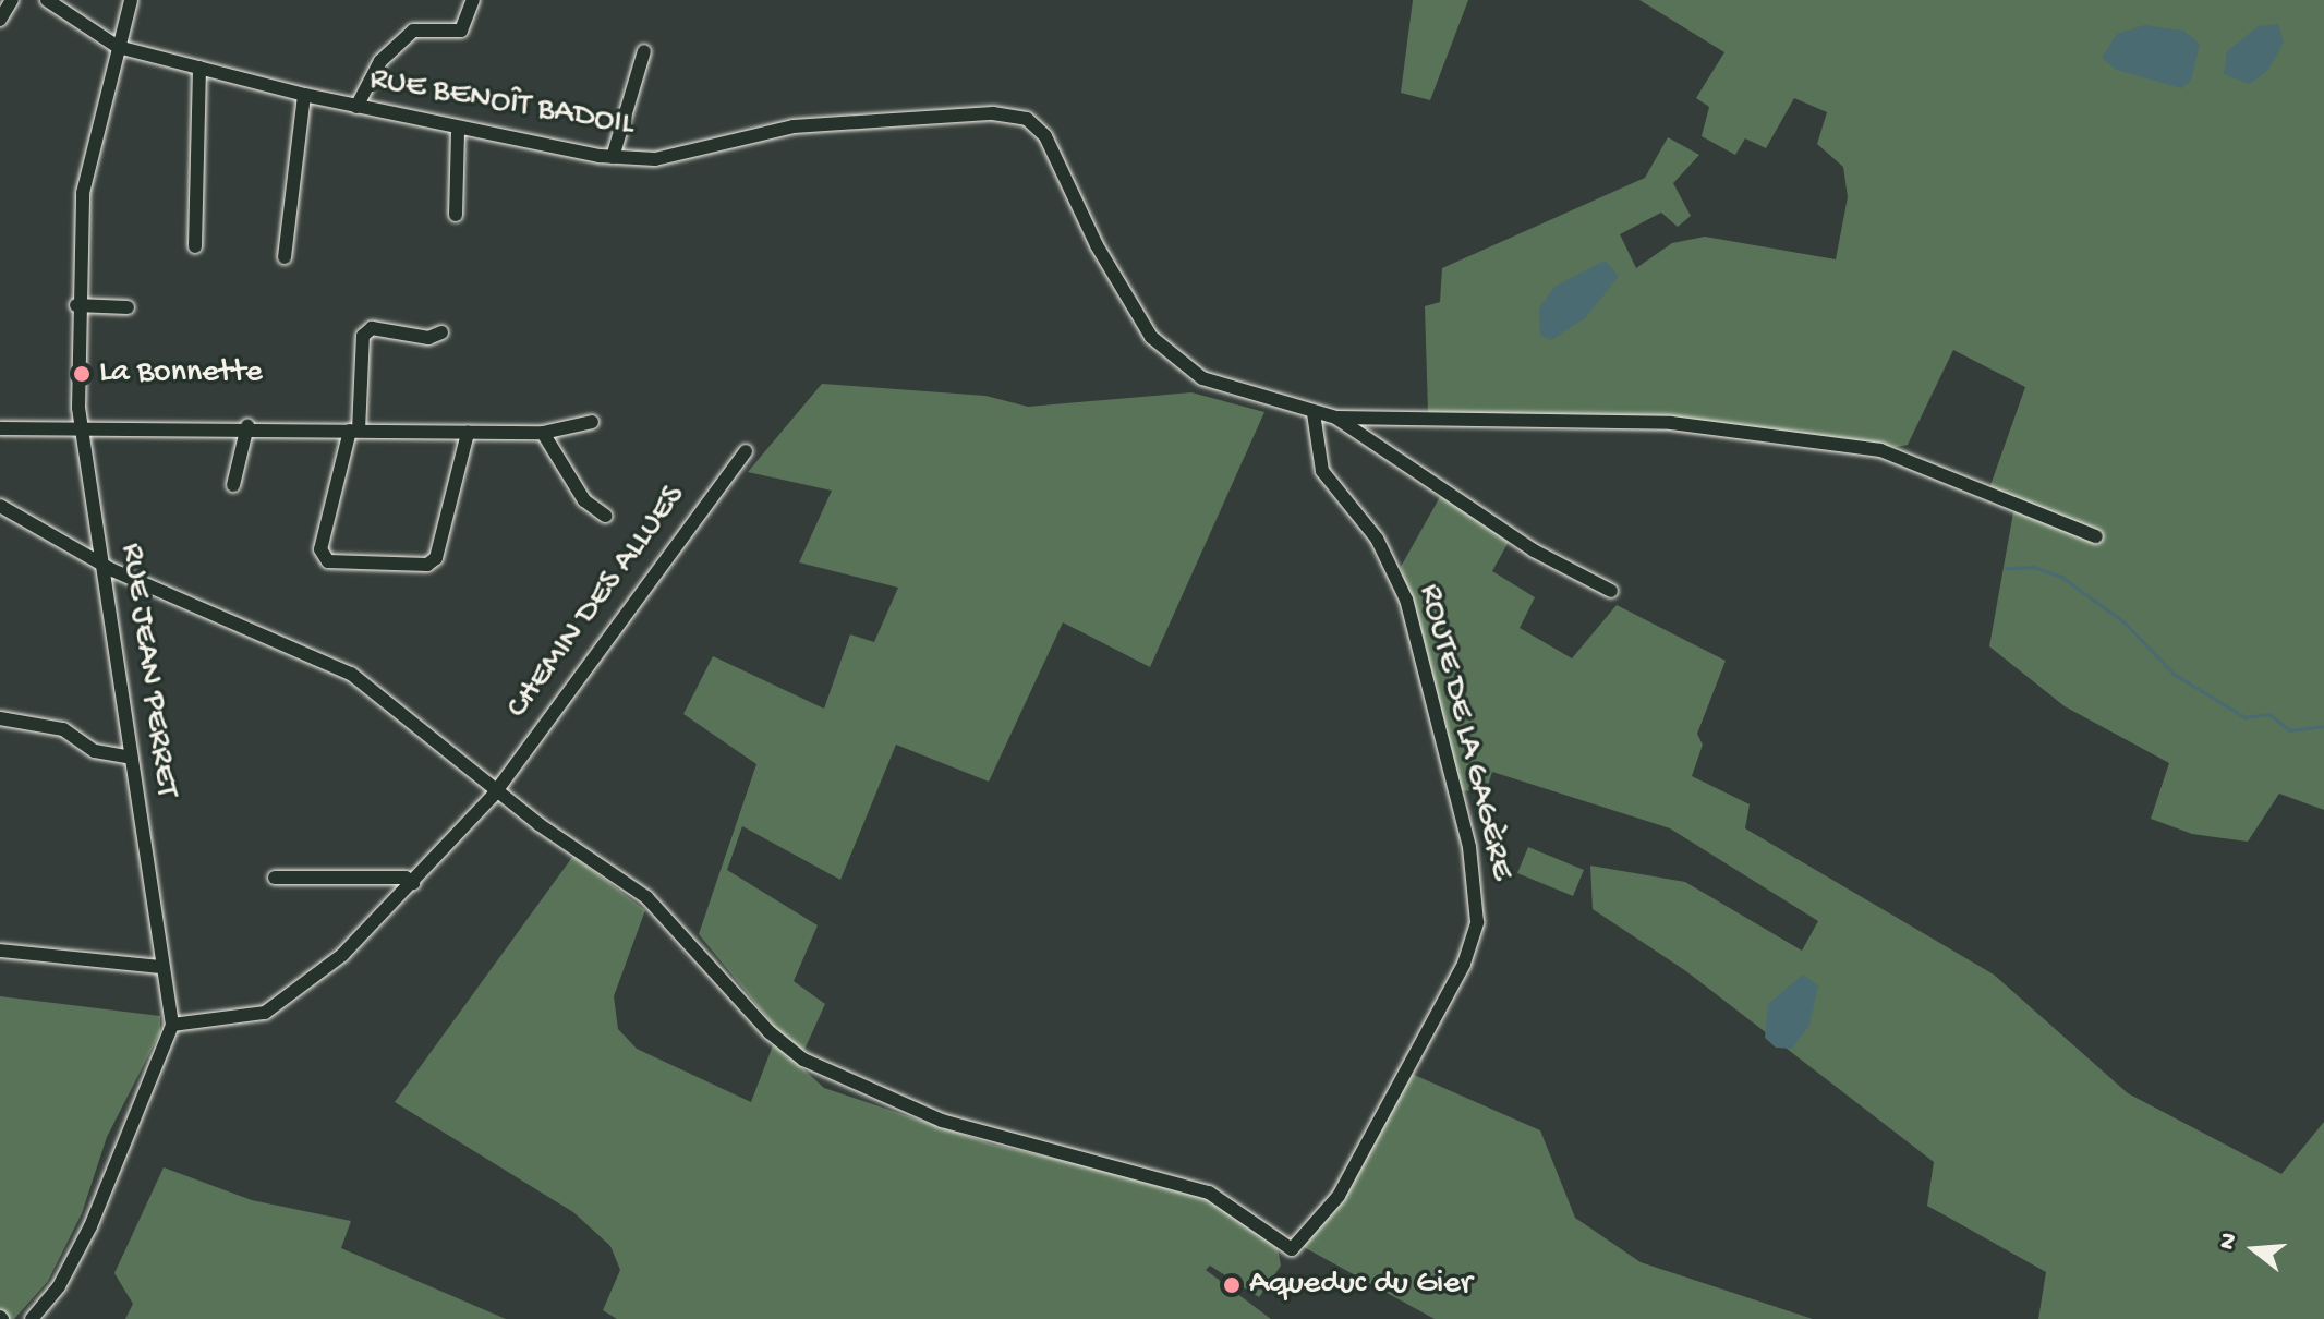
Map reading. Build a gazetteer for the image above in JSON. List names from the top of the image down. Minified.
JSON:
{"streets":{"street":["RUE BENOÎT BADOIL","CHEMIN DES ALLUES","RUE JEAN PERRET","ROUTE DE LA GAGÈRE"]},"crossings":[["RUE BENOÎT BADOIL","RUE JEAN PERRET"],["RUE BENOÎT BADOIL","ROUTE DE LA GAGÈRE"],["CHEMIN DES ALLUES","RUE JEAN PERRET"],["CHEMIN DES ALLUES","ROUTE DE LA GAGÈRE"]],"places":["La Bonnette","Aqueduc du Gier"],"north":"left"}
